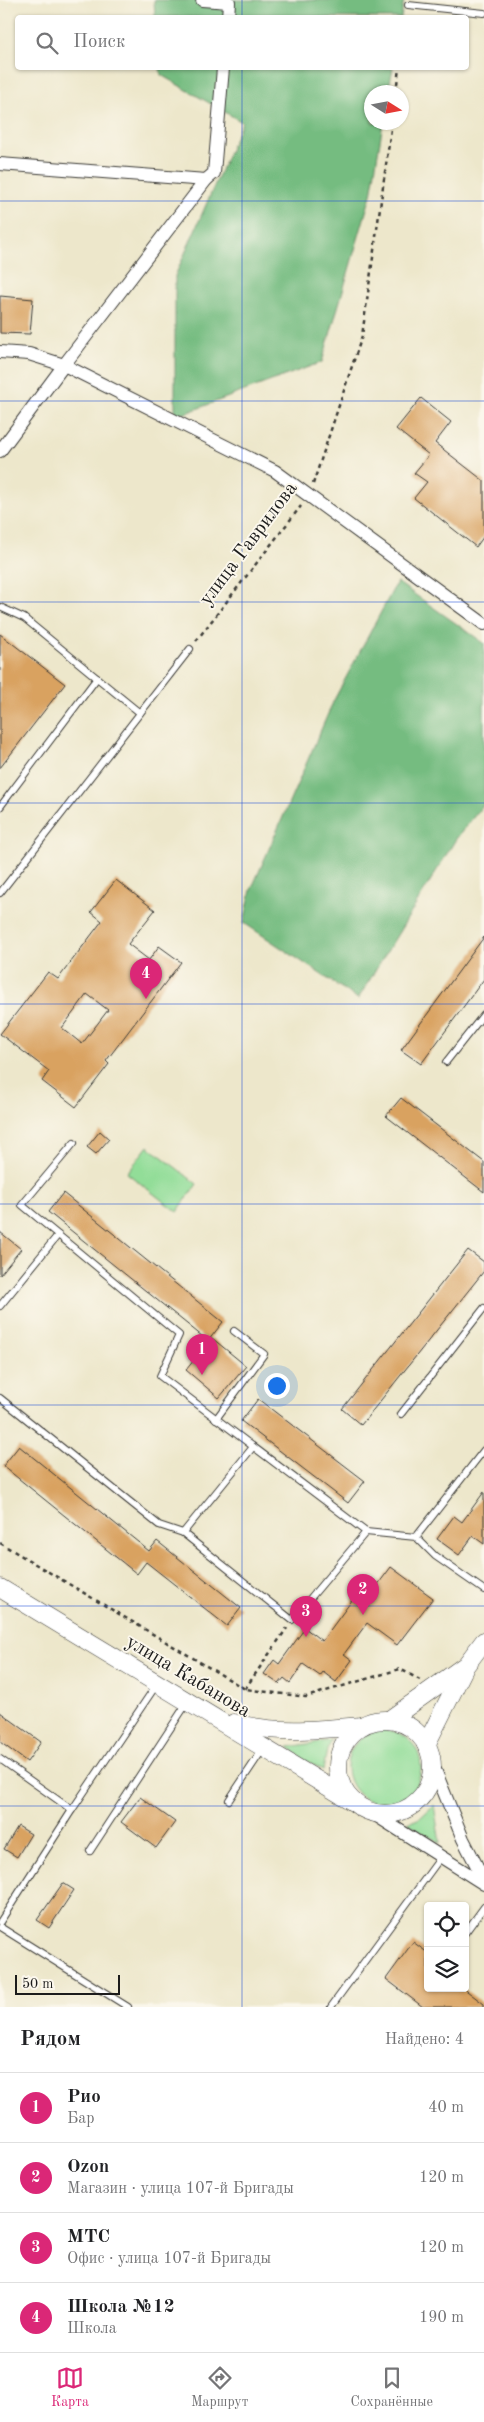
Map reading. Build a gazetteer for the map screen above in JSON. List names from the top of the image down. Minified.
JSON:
{"streets":{"main road":["улица Кабанова"],"path":["улица Гаврилова"]},"scale_bar":"50 m","north":"right","page":{"search":"Поиск","pins":["4","1","2","3"],"scale":"50 m","heading":["Рядом","Найдено: 4"],"list":[{"mark":"1","name":"Рио","note":"Бар","value":"40 m"},{"mark":"2","name":"Ozon","note":"Магазин · улица 107-й Бригады","value":"120 m"},{"mark":"3","name":"МТС","note":"Офис · улица 107-й Бригады","value":"120 m"},{"mark":"4","name":"Школа №12","note":"Школа","value":"190 m"}],"nav":["Карта","Маршрут","Сохранённые"]}}
